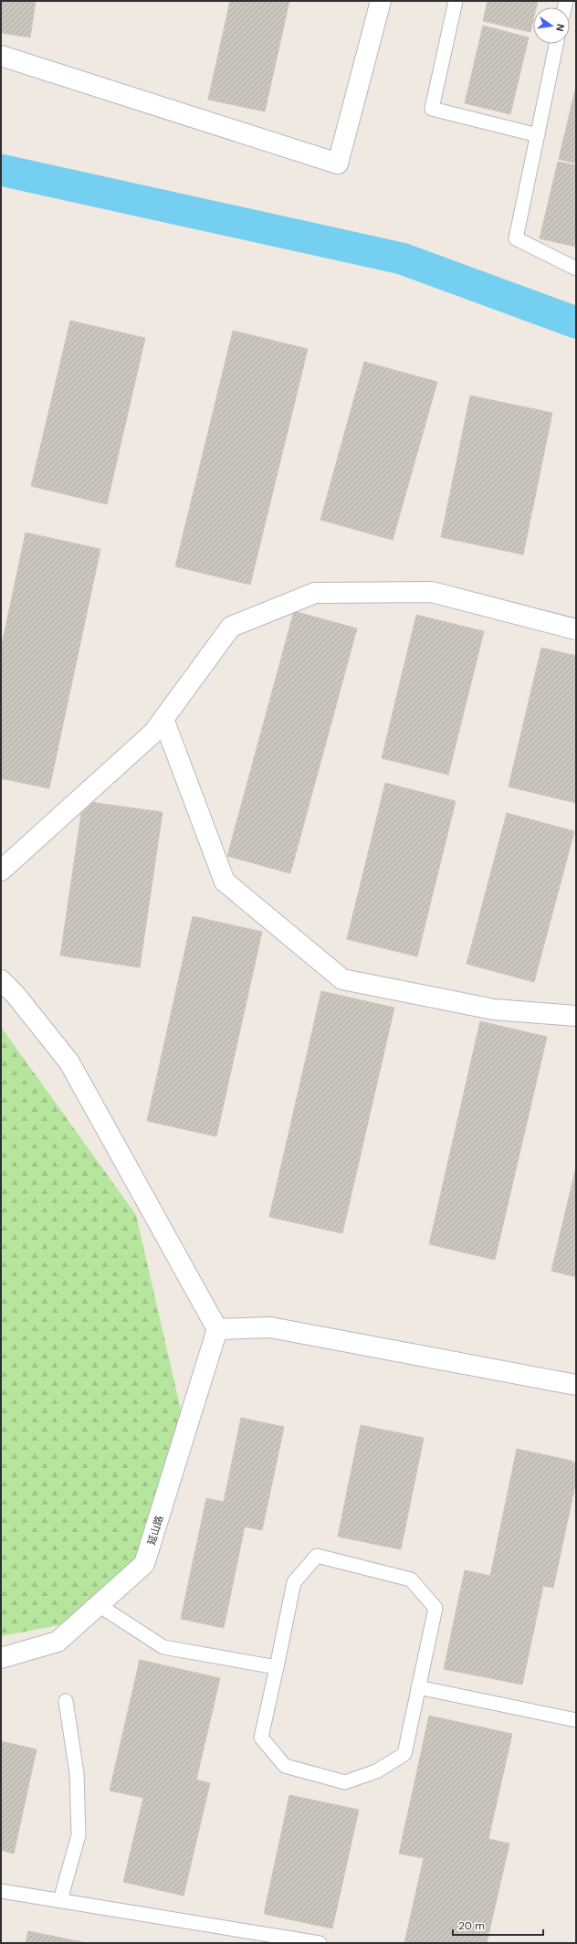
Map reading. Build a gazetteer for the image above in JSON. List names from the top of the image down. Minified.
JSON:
{"streets":{"street":["延山路"]},"scale_bar":"20 m","north":"right"}
